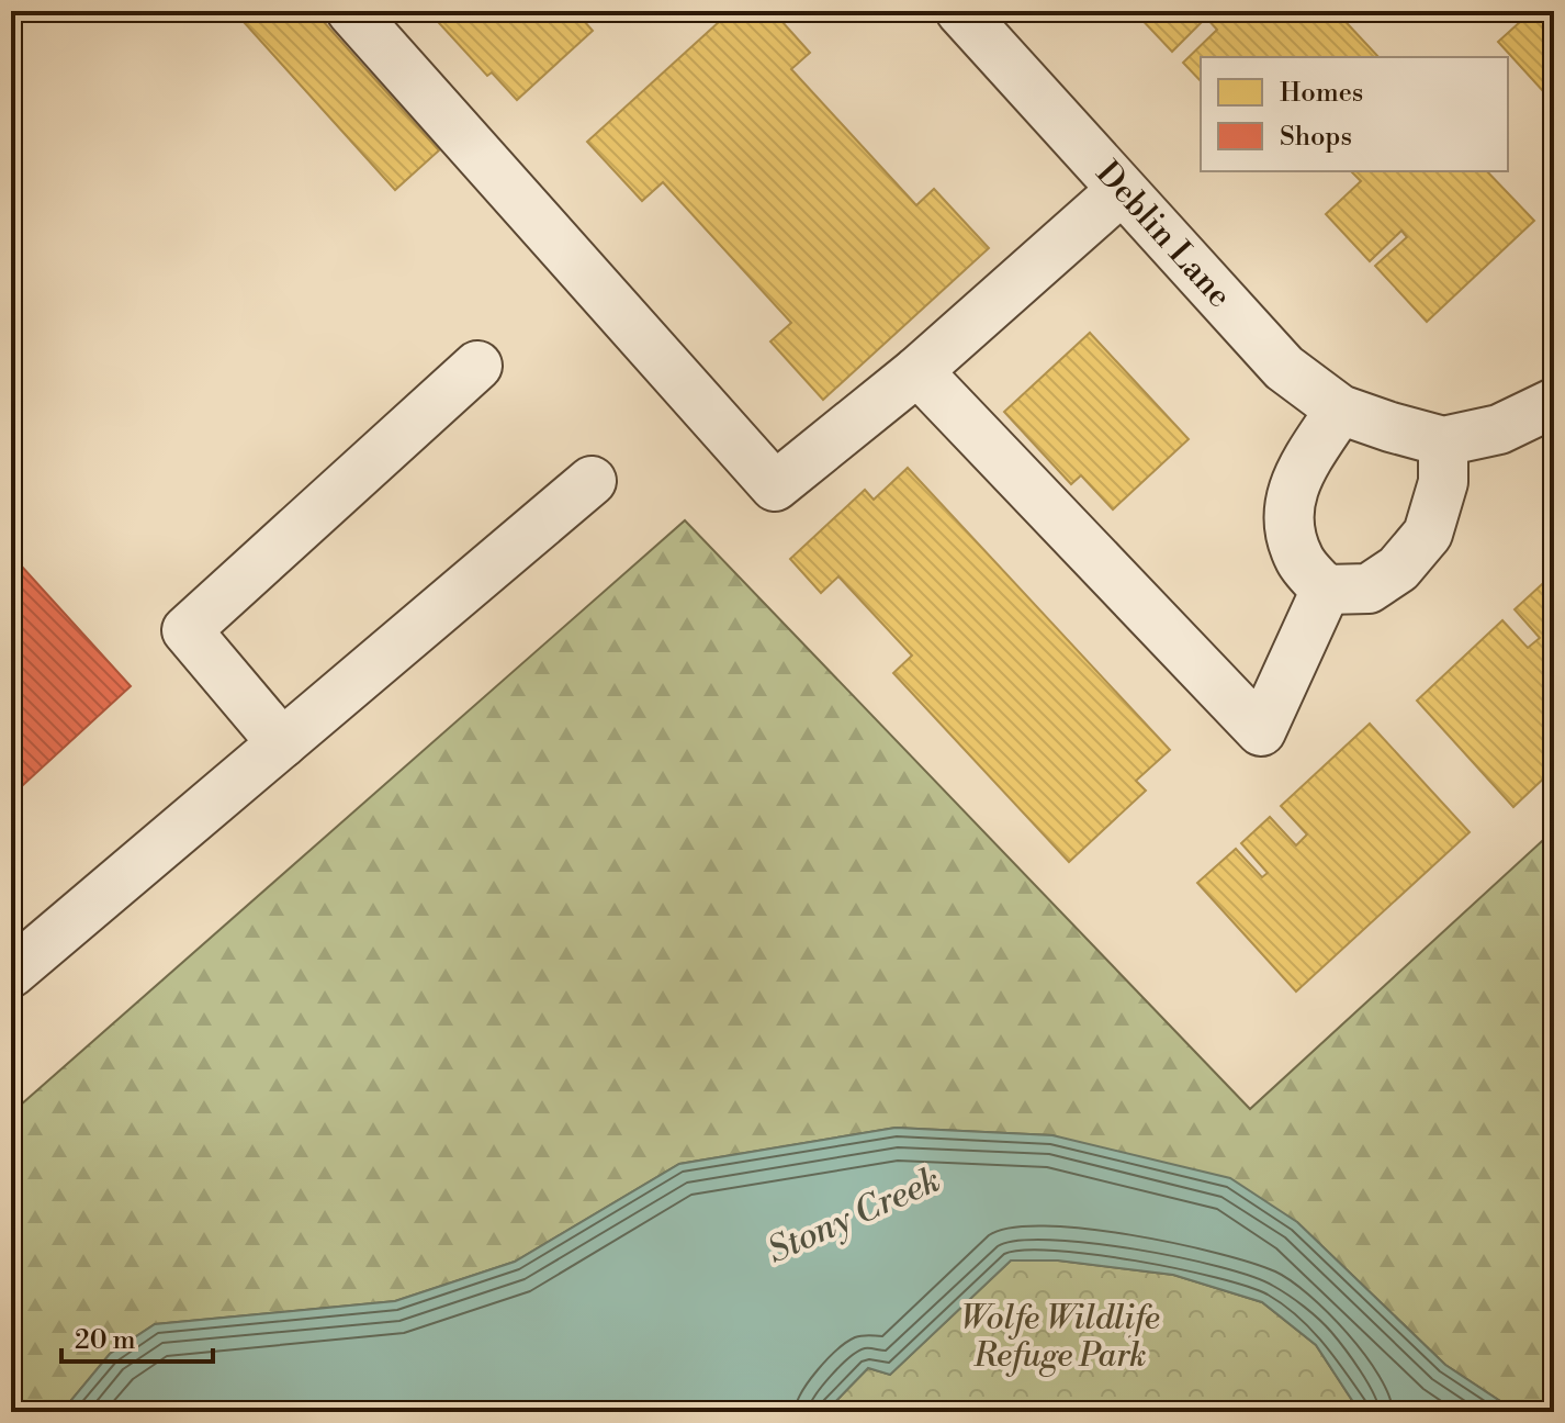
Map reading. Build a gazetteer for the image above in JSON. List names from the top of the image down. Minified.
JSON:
{"streets":{"street":["Deblin Lane"]},"water":["Stony Creek"],"parks":["Wolfe Wildlife Refuge Park"],"legend":["Homes","Shops"],"scale_bar":"20 m"}
